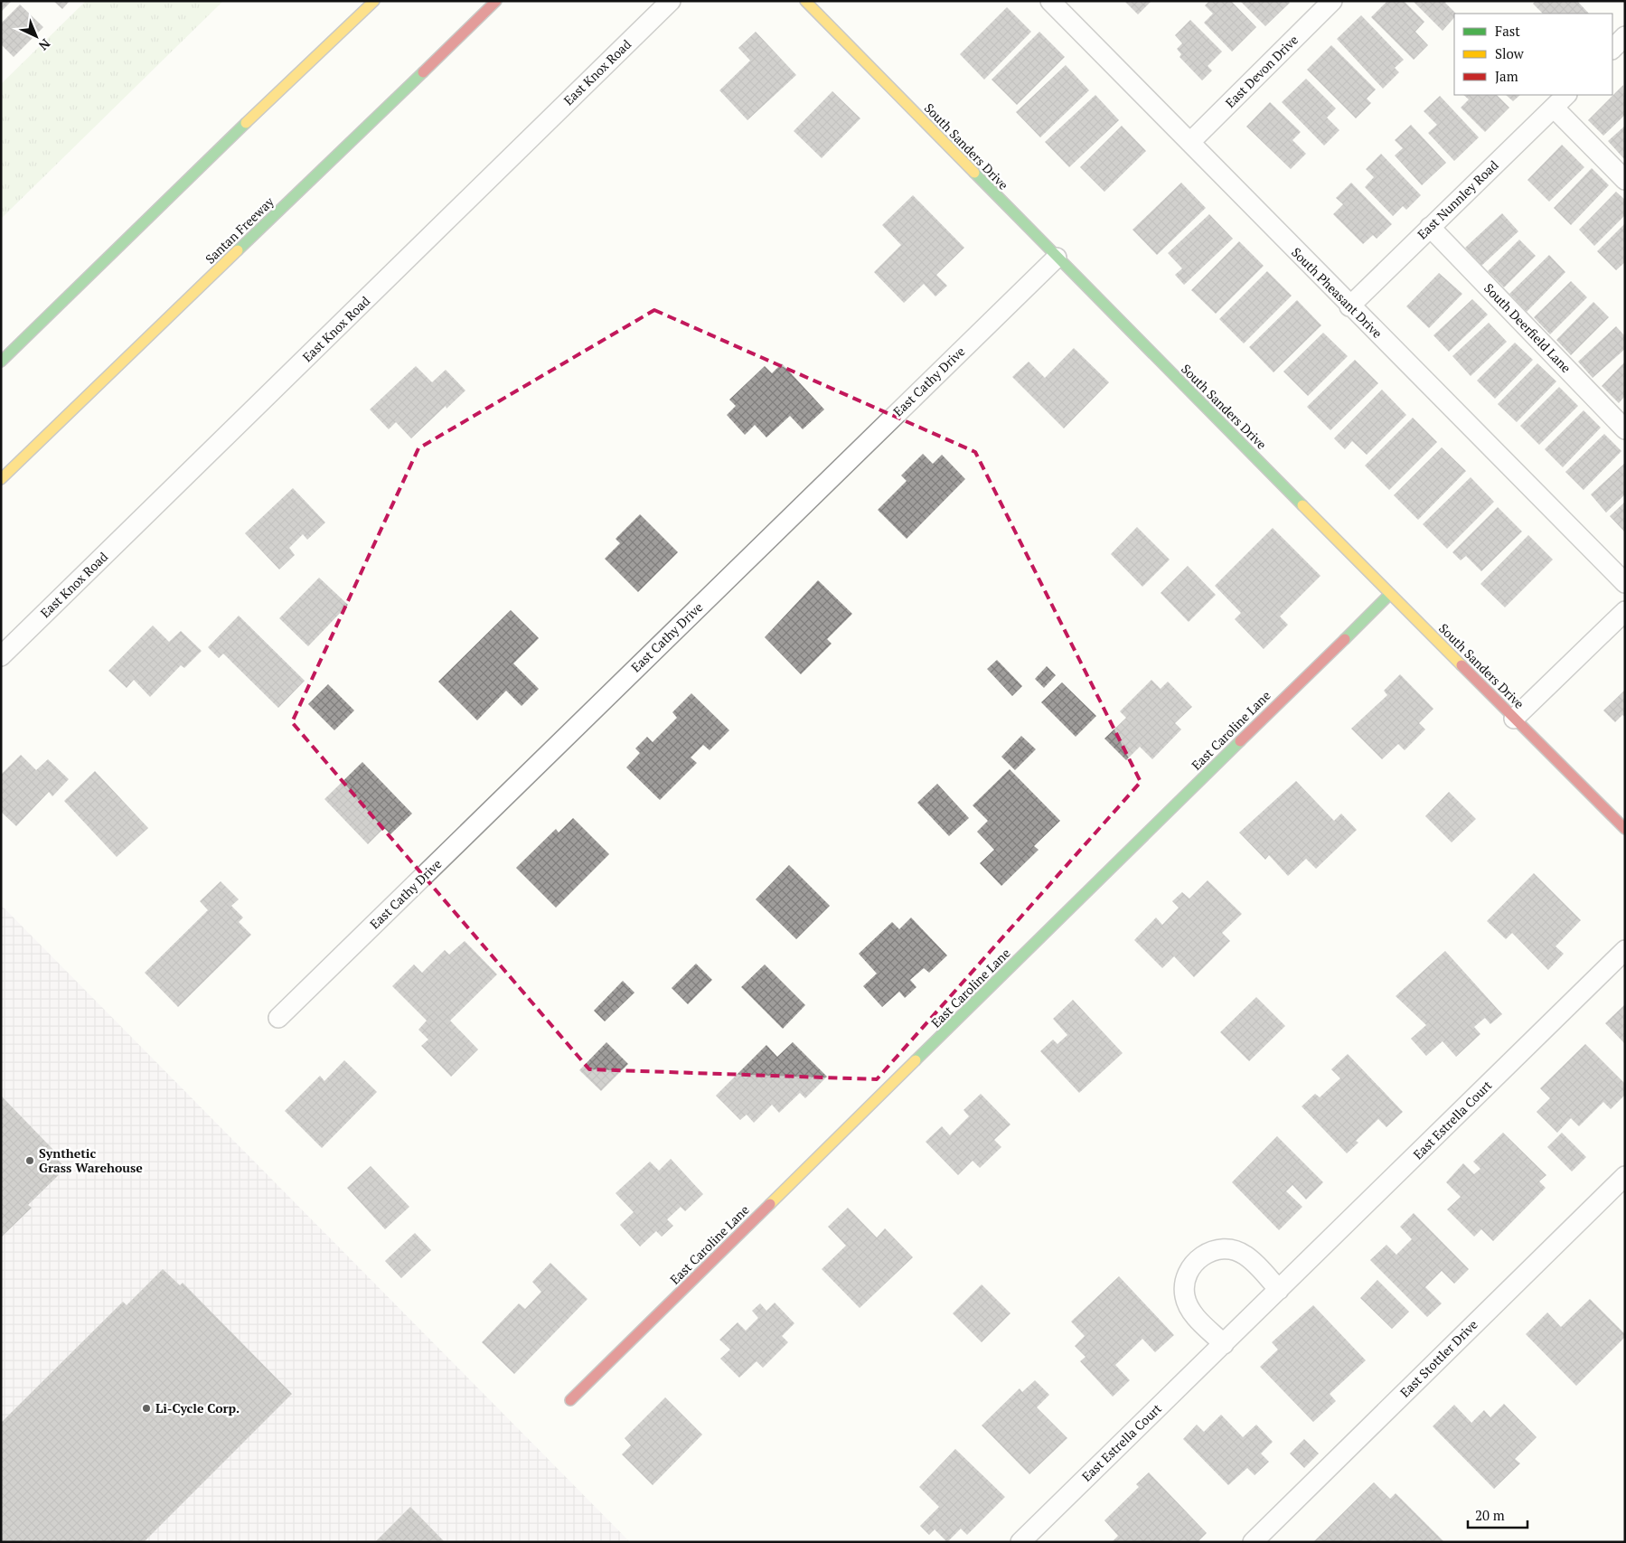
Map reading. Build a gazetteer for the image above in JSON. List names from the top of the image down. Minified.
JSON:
{"streets":{"main road":["South Sanders Drive","Santan Freeway","East Caroline Lane"],"street":["East Devon Drive","East Knox Road","East Nunnley Road","South Pheasant Drive","South Deerfield Lane","East Cathy Drive","East Estrella Court","East Stottler Drive"]},"crossings":[["East Devon Drive","South Pheasant Drive"],["South Sanders Drive","East Cathy Drive"],["South Sanders Drive","East Caroline Lane"],["East Nunnley Road","South Pheasant Drive"],["East Nunnley Road","South Deerfield Lane"]],"places":["Synthetic Grass Warehouse","Li-Cycle Corp."],"legend":["Fast","Slow","Jam"],"scale_bar":"20 m","north":"bottom right"}
